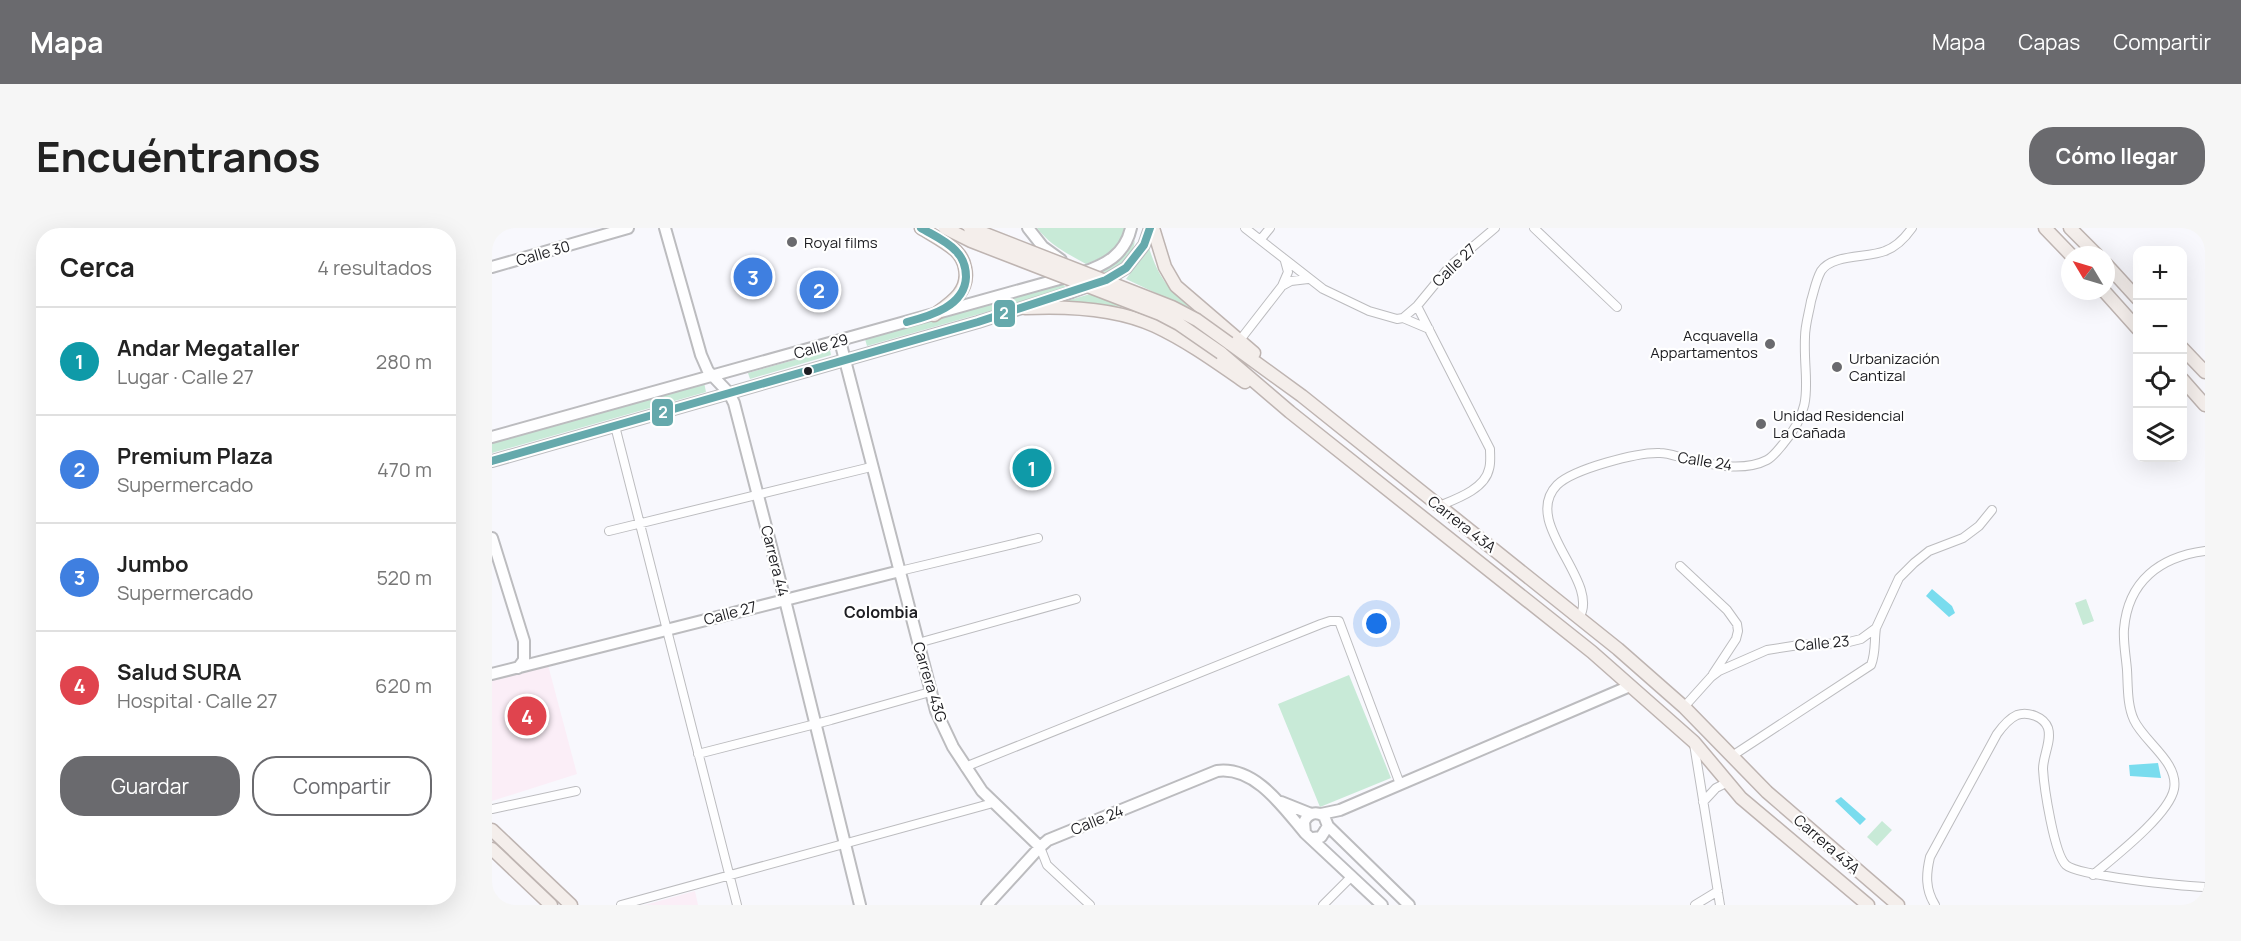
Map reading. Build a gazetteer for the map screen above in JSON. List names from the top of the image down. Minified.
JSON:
{"streets":{"main road":["Carrera 43A"],"street":["Calle 30","Calle 27","Calle 29","Calle 24","Carrera 44","Calle 23","Carrera 43G"]},"crossings":[["Calle 27","Carrera 44"],["Calle 27","Carrera 43G"],["Calle 29","Carrera 44"],["Calle 29","Carrera 43G"],["Calle 24","Carrera 43A"],["Calle 24","Carrera 43G"],["Carrera 43A","Calle 23"]],"districts":["Colombia"],"places":["Royal films","Acquavella Appartamentos","Urbanización Cantizal","Unidad Residencial La Cañada"],"lines":["transit line 2"],"north":"top left","page":{"header":"Mapa","nav":["Mapa","Capas","Compartir"],"title":"Encuéntranos","buttons":["Cómo llegar",["Guardar","Compartir"]],"heading":["Cerca","4 resultados"],"map_buttons":["+","−"],"pins":["3","2","1","4"],"list":[{"mark":"1","name":"Andar Megataller","note":"Lugar · Calle 27","value":"280 m"},{"mark":"2","name":"Premium Plaza","note":"Supermercado","value":"470 m"},{"mark":"3","name":"Jumbo","note":"Supermercado","value":"520 m"},{"mark":"4","name":"Salud SURA","note":"Hospital · Calle 27","value":"620 m"}]}}
